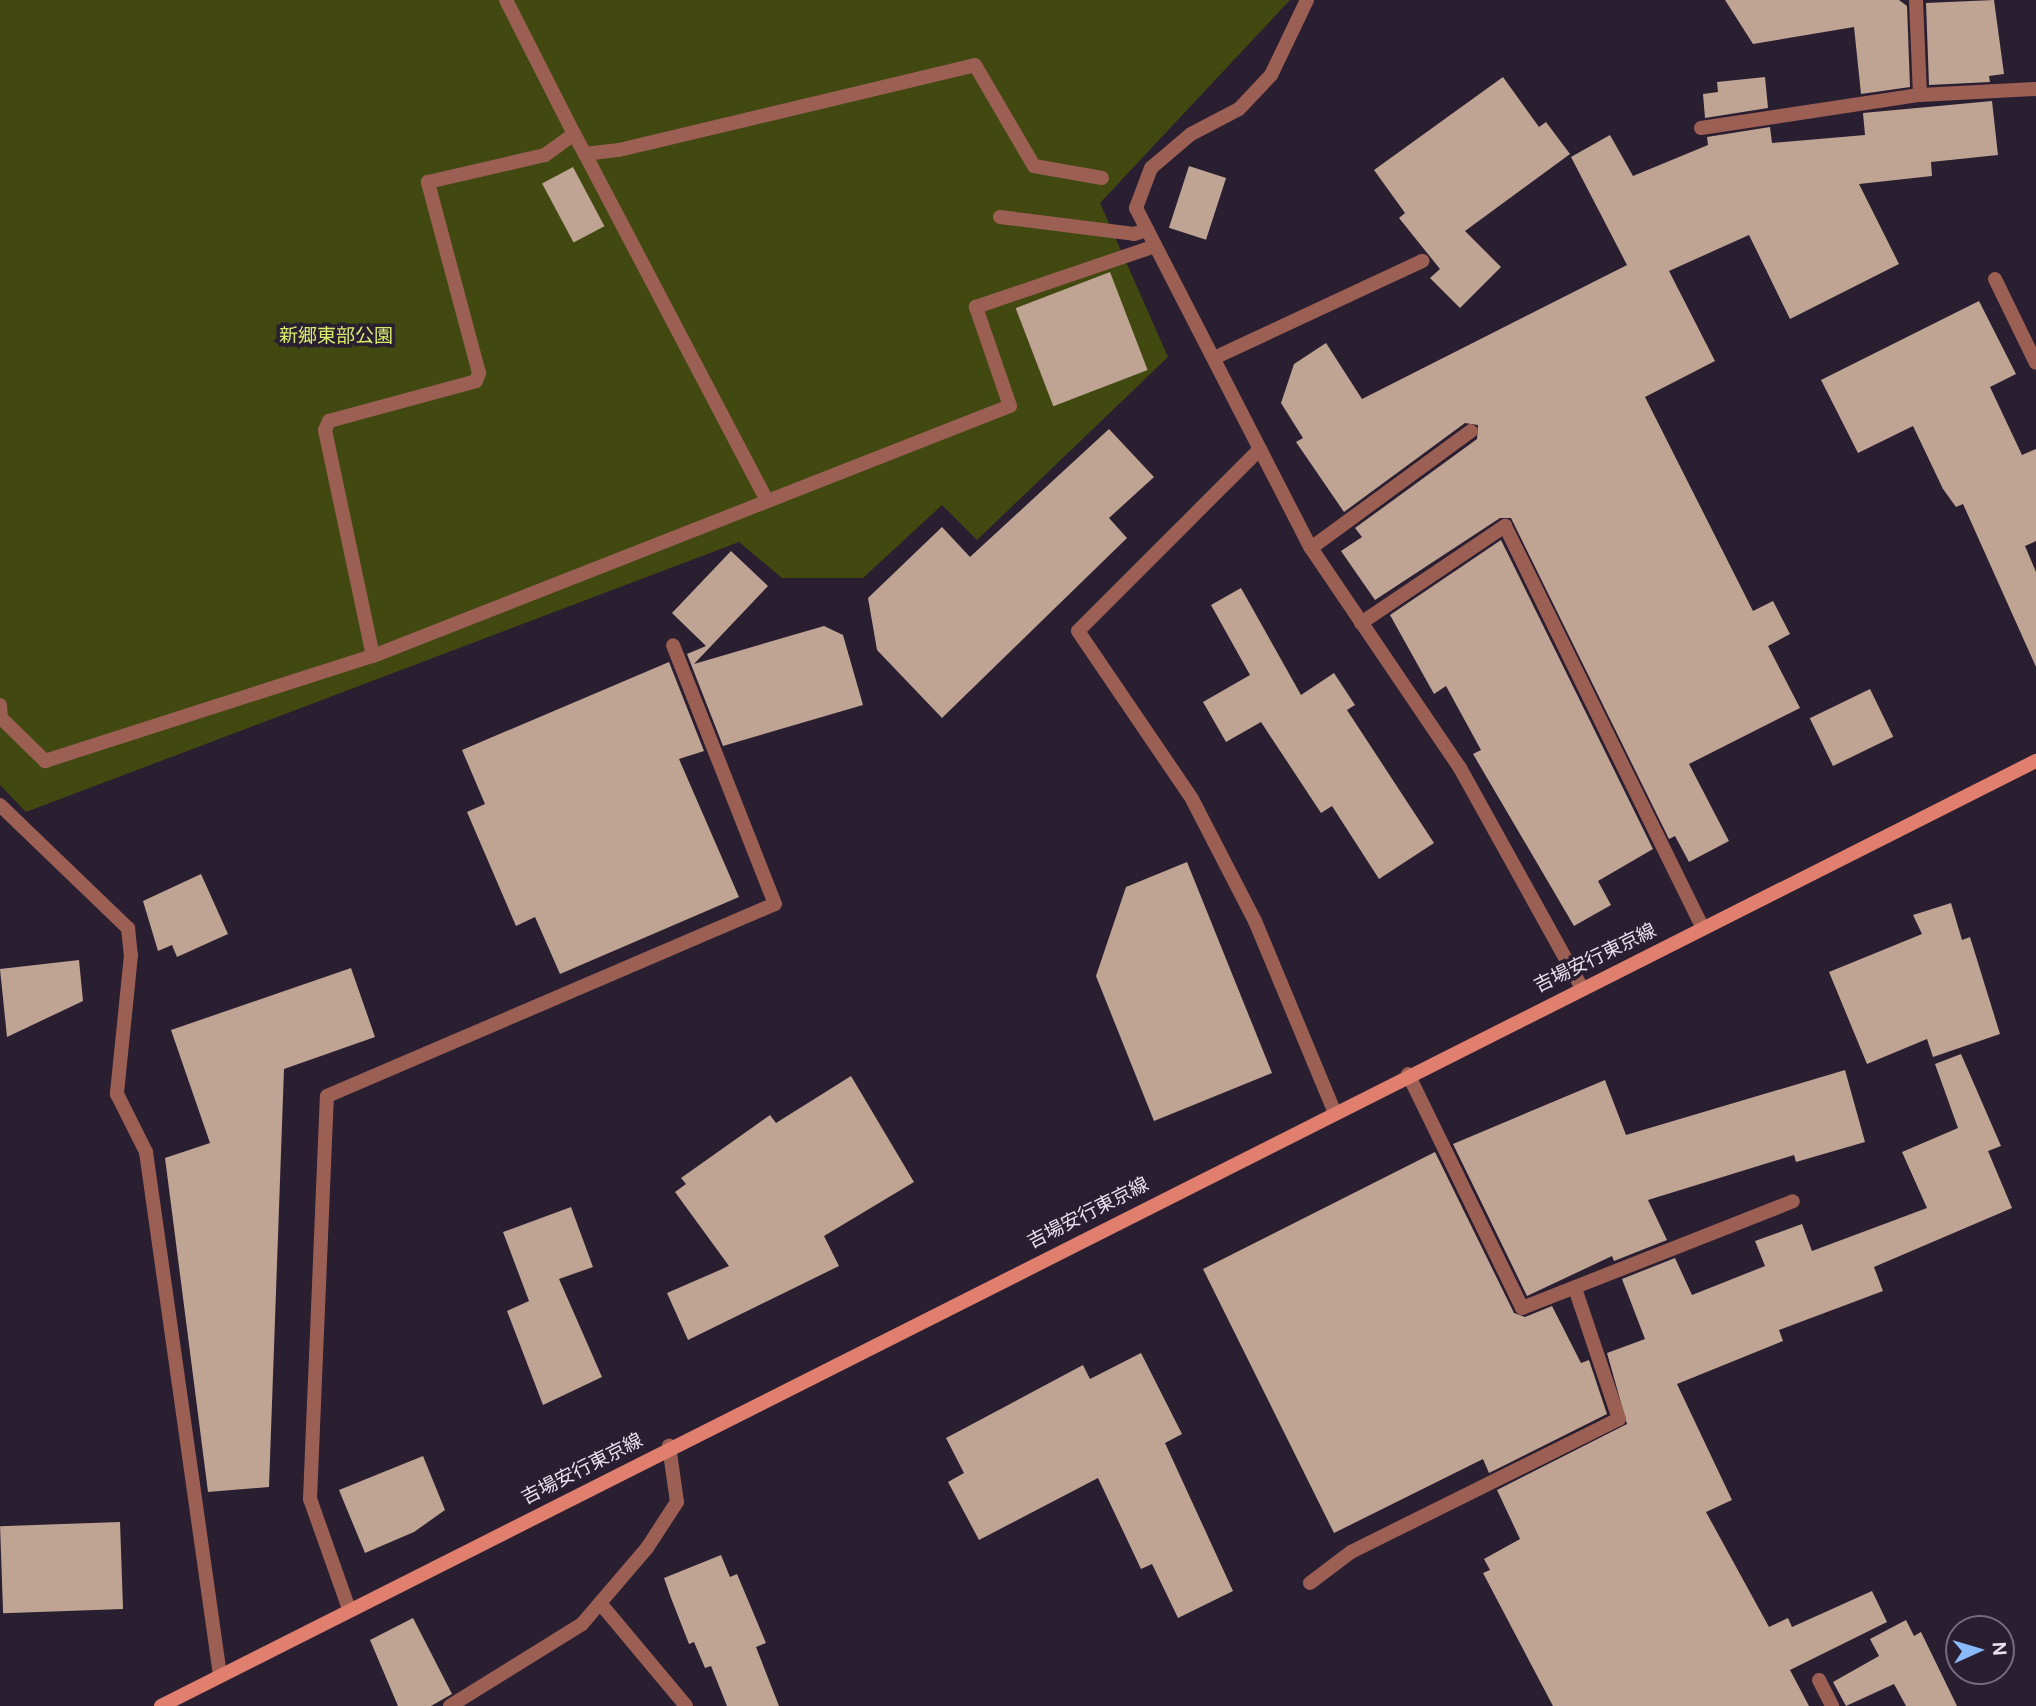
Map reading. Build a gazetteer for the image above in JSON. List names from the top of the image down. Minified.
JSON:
{"streets":{"main road":["吉場安行東京線"]},"parks":["新郷東部公園"],"north":"right"}
